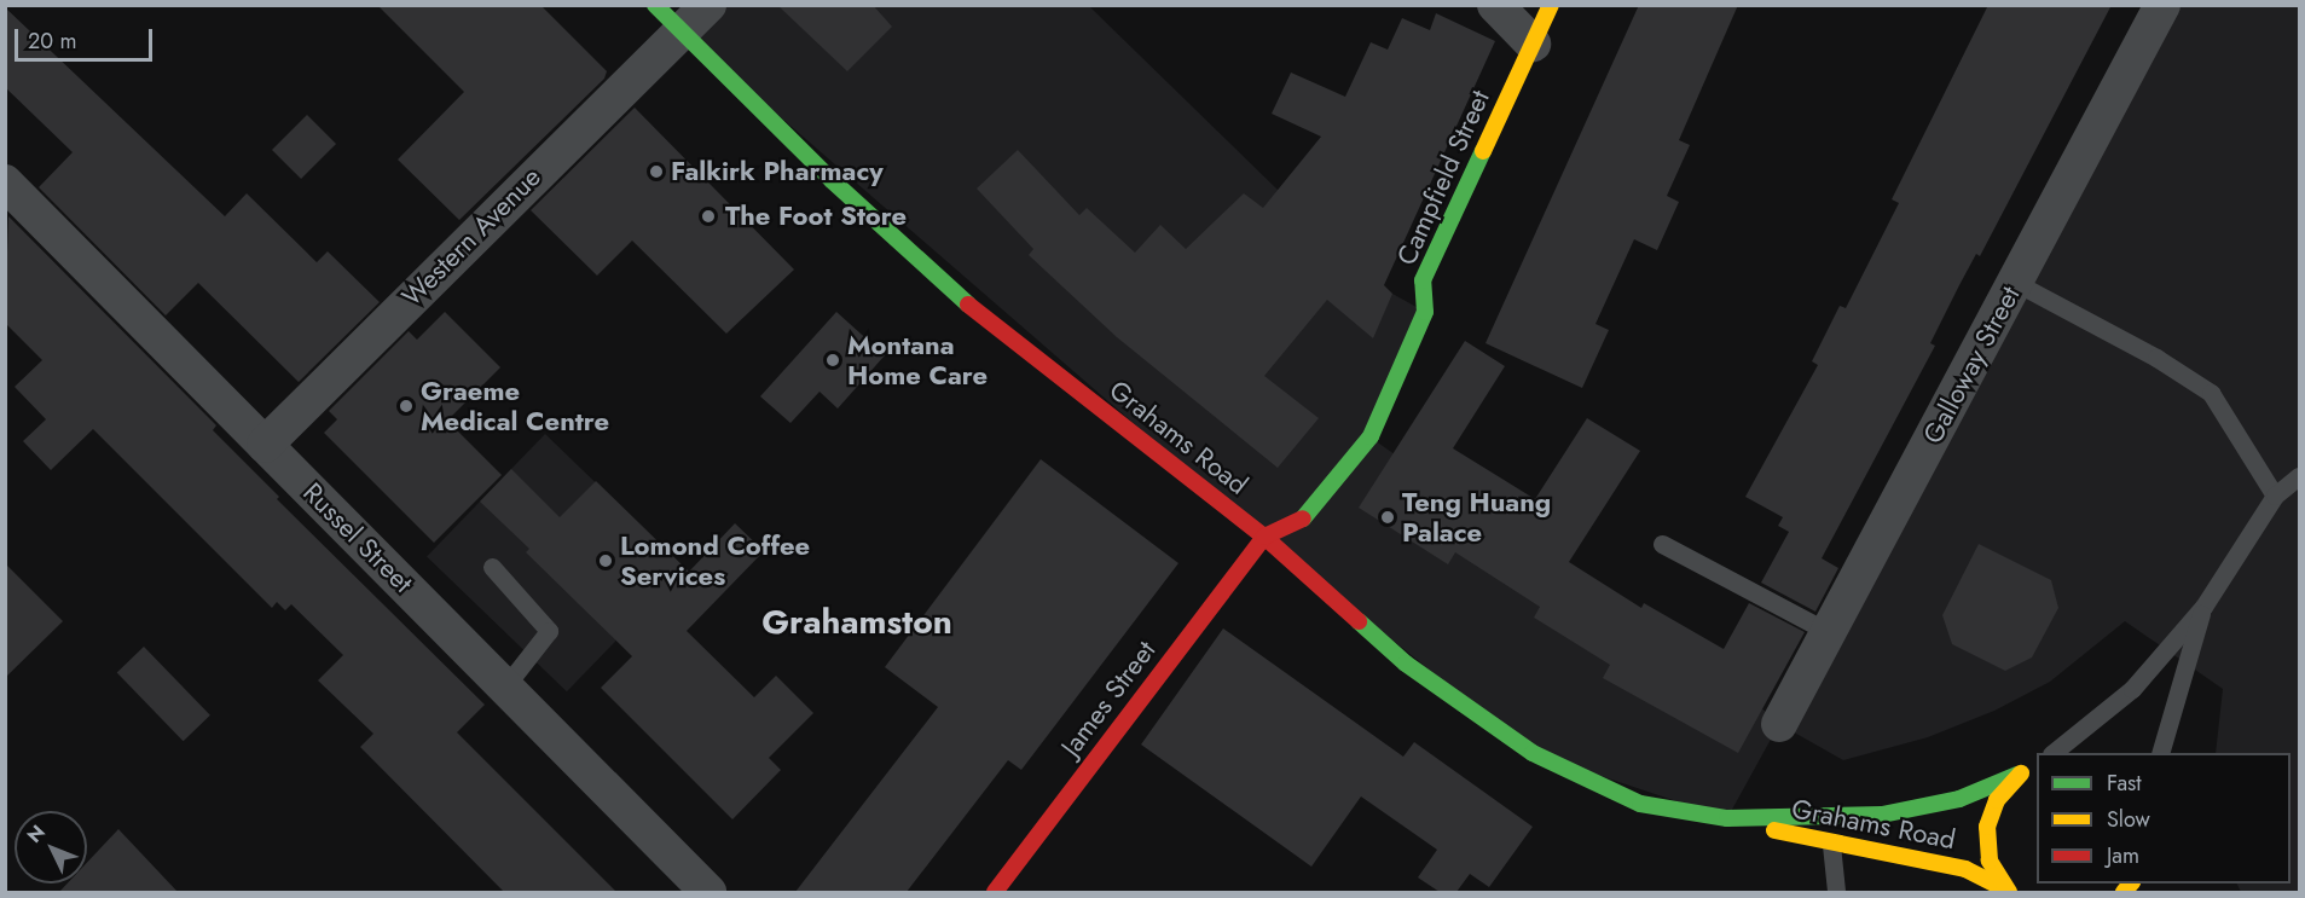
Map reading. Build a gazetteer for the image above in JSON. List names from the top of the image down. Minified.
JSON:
{"streets":{"main road":["Campfield Street","Grahams Road","James Street"],"street":["Western Avenue","Galloway Street","Russel Street"]},"crossings":[["Campfield Street","Grahams Road"],["Campfield Street","James Street"],["Western Avenue","Grahams Road"],["Western Avenue","Russel Street"],["Grahams Road","James Street"]],"districts":["Grahamston"],"places":["Falkirk Pharmacy","The Foot Store","Montana Home Care","Graeme Medical Centre","Teng Huang Palace","Lomond Coffee Services"],"legend":["Fast","Slow","Jam"],"scale_bar":"20 m","north":"top left"}
